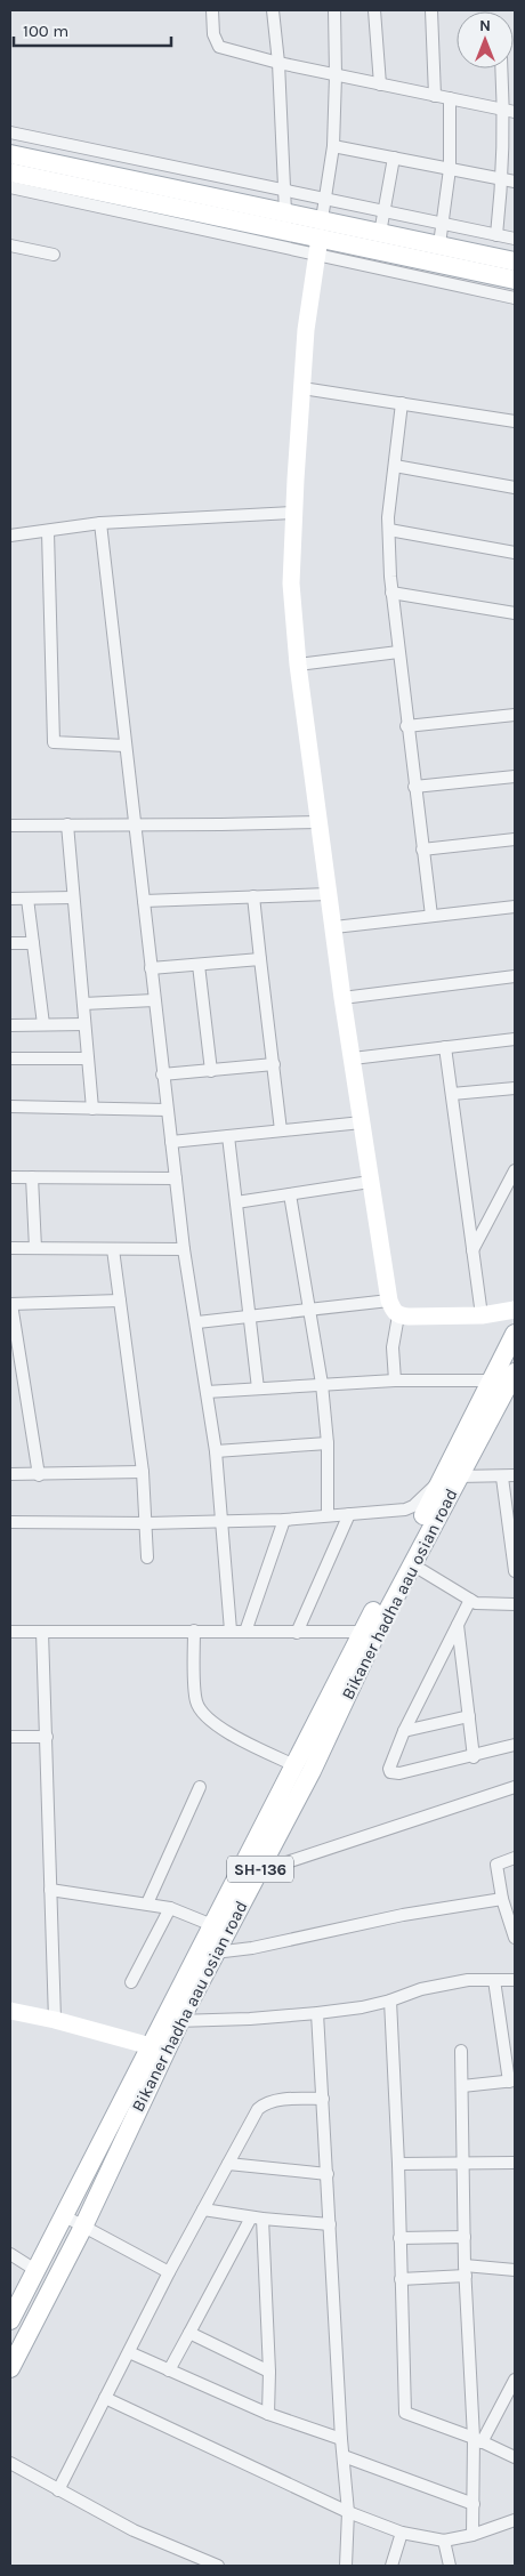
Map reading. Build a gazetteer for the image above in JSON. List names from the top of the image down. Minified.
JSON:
{"streets":{"main road":["Bikaner hadha aau osian road","SH-136"]},"scale_bar":"100 m","north":"top"}
